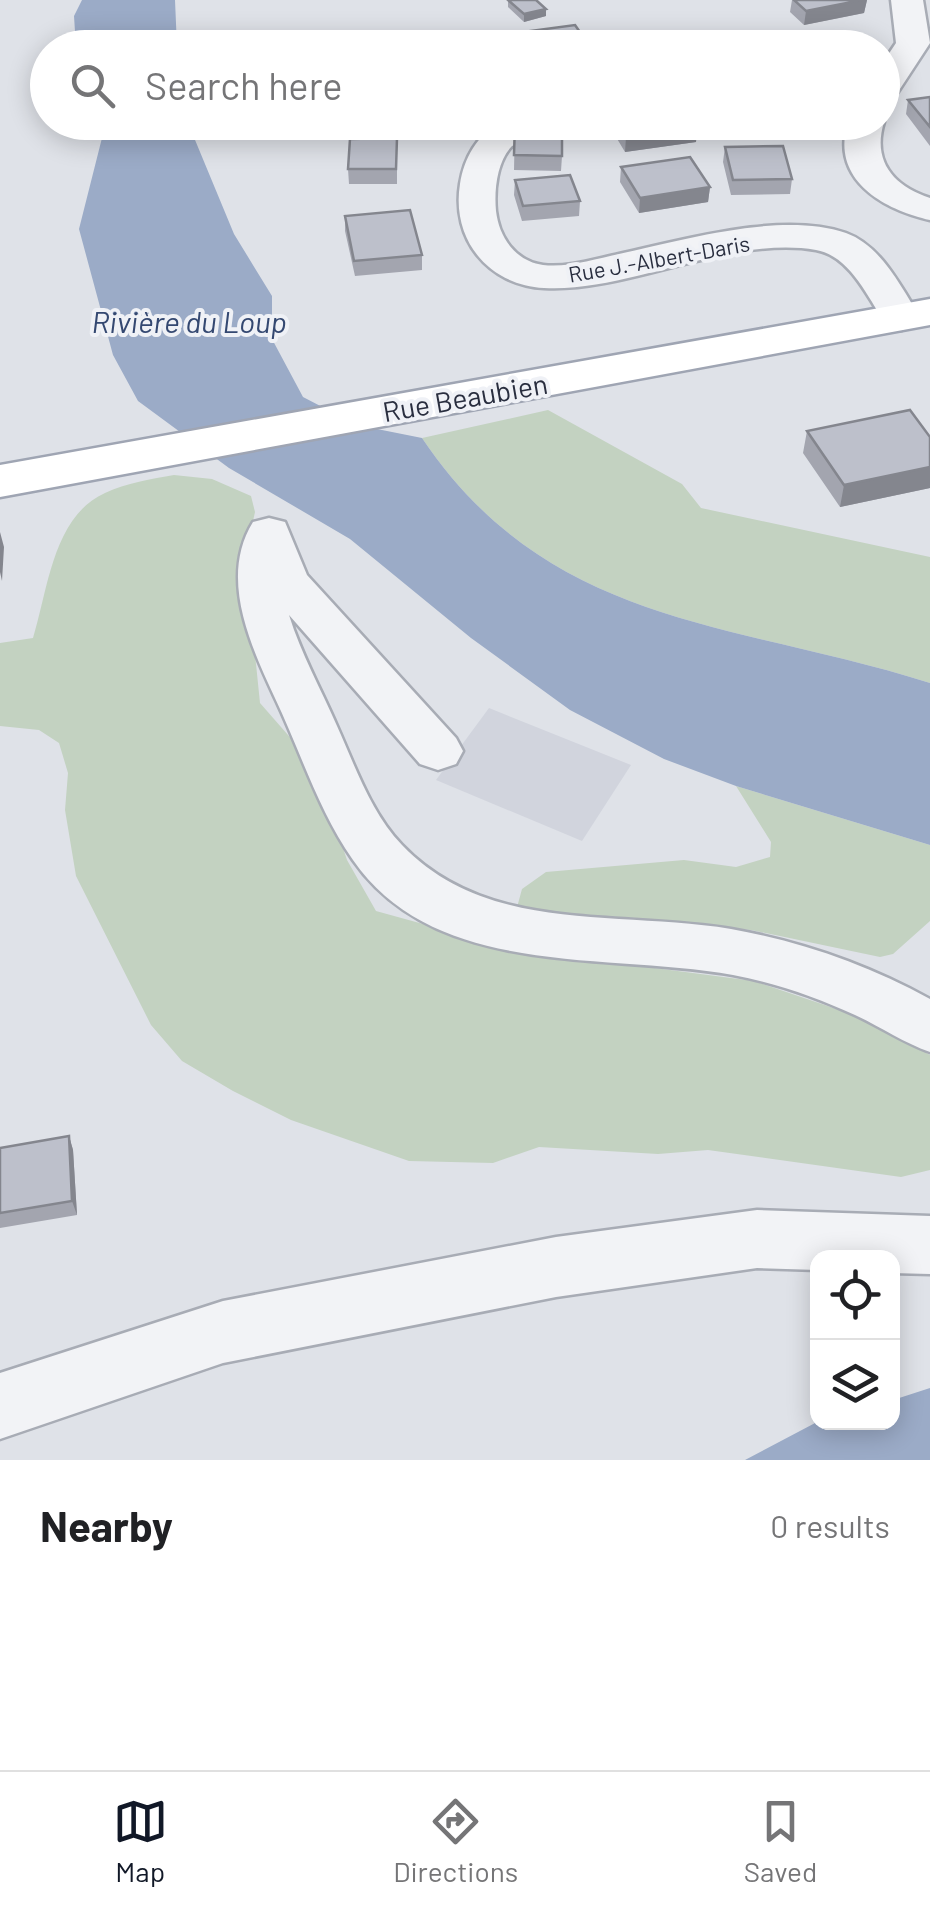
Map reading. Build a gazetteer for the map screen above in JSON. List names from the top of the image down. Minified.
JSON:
{"streets":{"main road":["Rue Beaubien"],"street":["Rue J.-Albert-Daris"]},"crossings":[["Rue J.-Albert-Daris","Rue Beaubien"]],"water":["Rivière du Loup"],"page":{"search":"Search here","heading":["Nearby","0 results"],"nav":["Map","Directions","Saved"]}}
